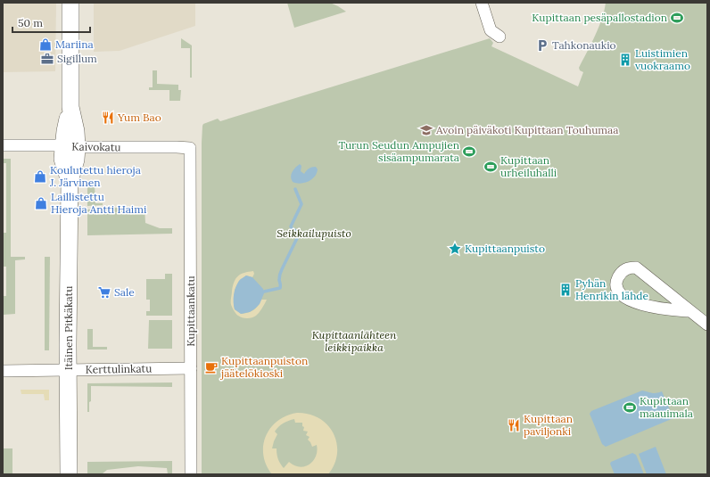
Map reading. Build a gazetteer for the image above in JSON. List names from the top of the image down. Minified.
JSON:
{"streets":{"main road":["Itäinen Pitkäkatu"],"street":["Kaivokatu","Kupittaankatu","Kerttulinkatu"]},"crossings":[["Kaivokatu","Kupittaankatu"],["Kaivokatu","Itäinen Pitkäkatu"],["Kupittaankatu","Kerttulinkatu"],["Itäinen Pitkäkatu","Kerttulinkatu"]],"parks":["Seikkailupuisto","Kupittaanlähteen leikkipaikka"],"places":{"sports":["Kupittaan pesäpallostadion","Turun Seudun Ampujien sisäampumarata","Kupittaan urheiluhalli","Kupittaan maauimala"],"shop":["Mariina","Koulutettu hieroja J. Järvinen","Laillistettu Hieroja Antti Haimi"],"parking":["Tahkonaukio"],"office":["Sigillum"],"building":["Luistimien vuokraamo","Pyhän Henrikin lähde"],"restaurant":["Yum Bao","Kupittaan paviljonki"],"school or university":["Avoin päiväkoti Kupittaan Touhumaa"],"place":["Kupittaanpuisto"],"supermarket":["Sale"],"cafe":["Kupittaanpuiston jäätelökioski"]},"scale_bar":"50 m"}
